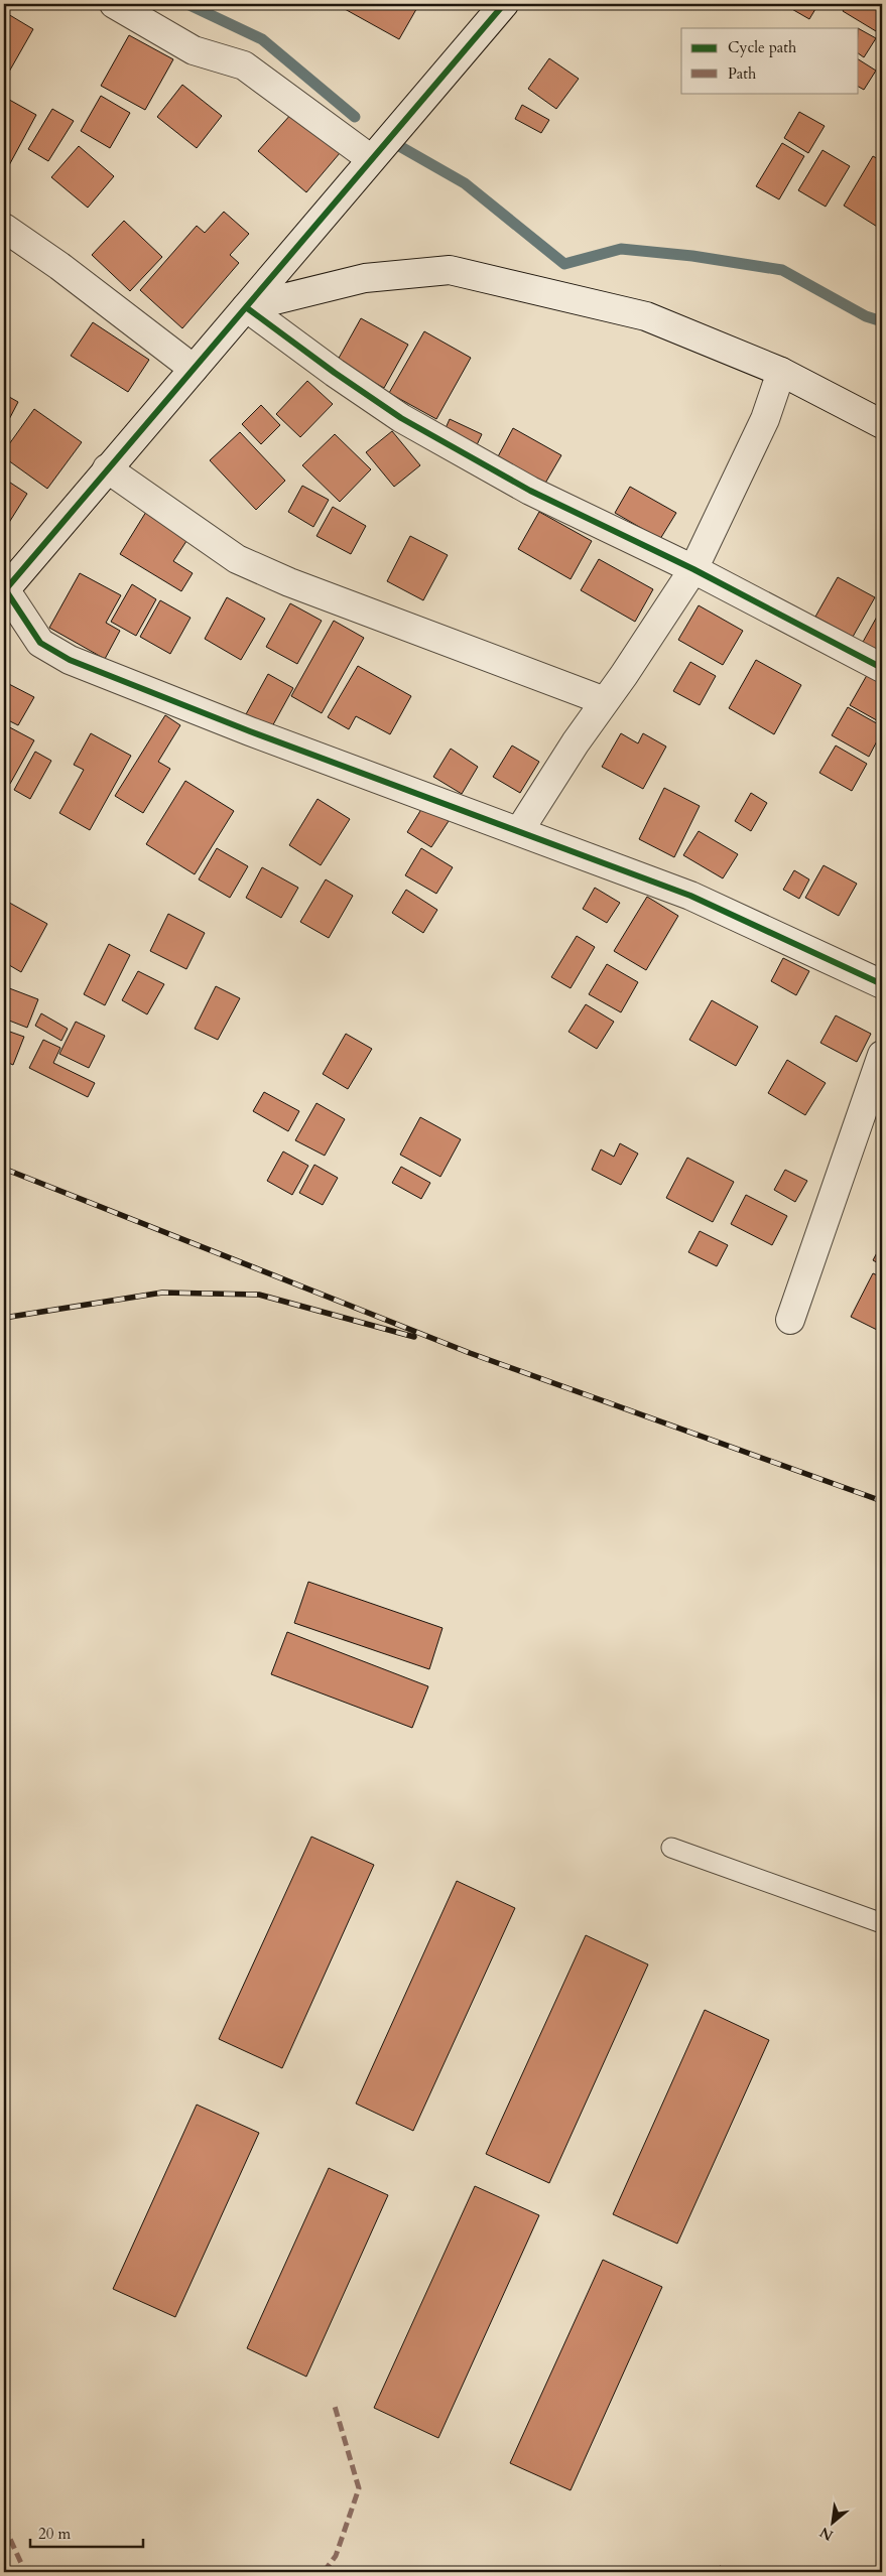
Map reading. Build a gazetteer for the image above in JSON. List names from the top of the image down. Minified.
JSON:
{"legend":["Cycle path","Path"],"scale_bar":"20 m","north":"bottom left"}
